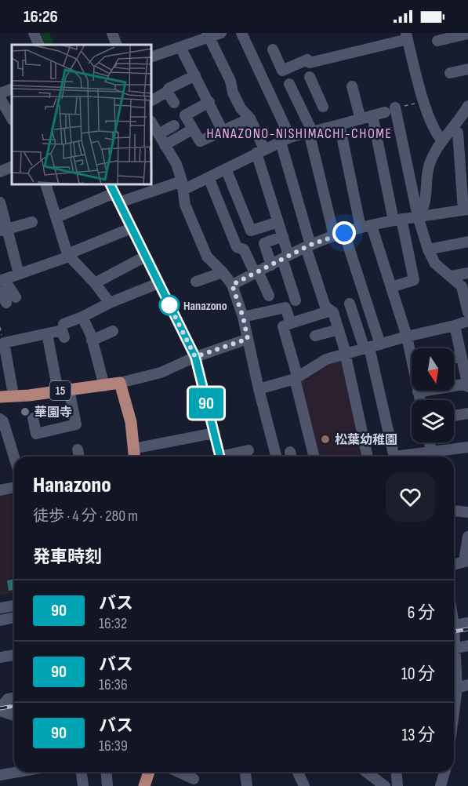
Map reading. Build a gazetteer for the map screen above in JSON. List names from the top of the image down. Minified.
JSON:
{"streets":{"main road":["15"]},"districts":["HANAZONO-NISHIMACHI-CHOME"],"places":["Hanazono","華園寺","松葉幼稚園"],"lines":["bus line 90"],"north":"bottom","page":{"status":"16:26","on_map":"90","heading":[["Hanazono","徒歩 · 4 分 · 280 m"],"発車時刻"],"list":[{"mark":"90","name":"バス","note":"16:32","value":"6 分"},{"mark":"90","name":"バス","note":"16:36","value":"10 分"},{"mark":"90","name":"バス","note":"16:39","value":"13 分"}]}}
